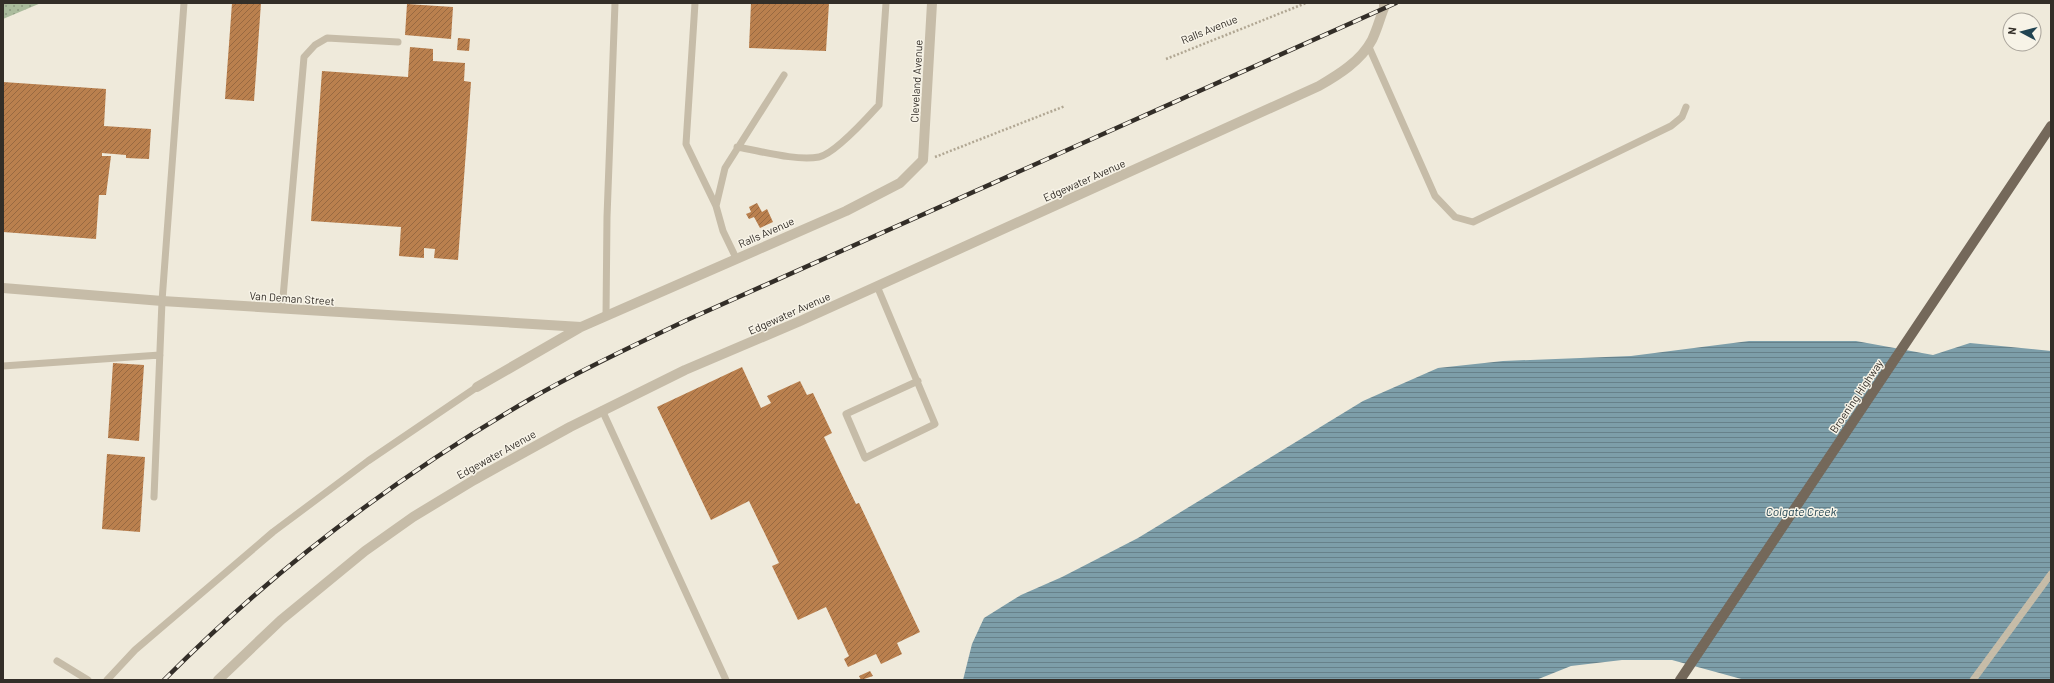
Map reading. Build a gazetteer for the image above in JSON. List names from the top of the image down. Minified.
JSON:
{"streets":{"main road":["Broening Highway"],"street":["Ralls Avenue","Cleveland Avenue","Edgewater Avenue","Van Deman Street"]},"crossings":[["Ralls Avenue","Cleveland Avenue"],["Ralls Avenue","Van Deman Street"]],"water":["Colgate Creek"],"north":"left"}
